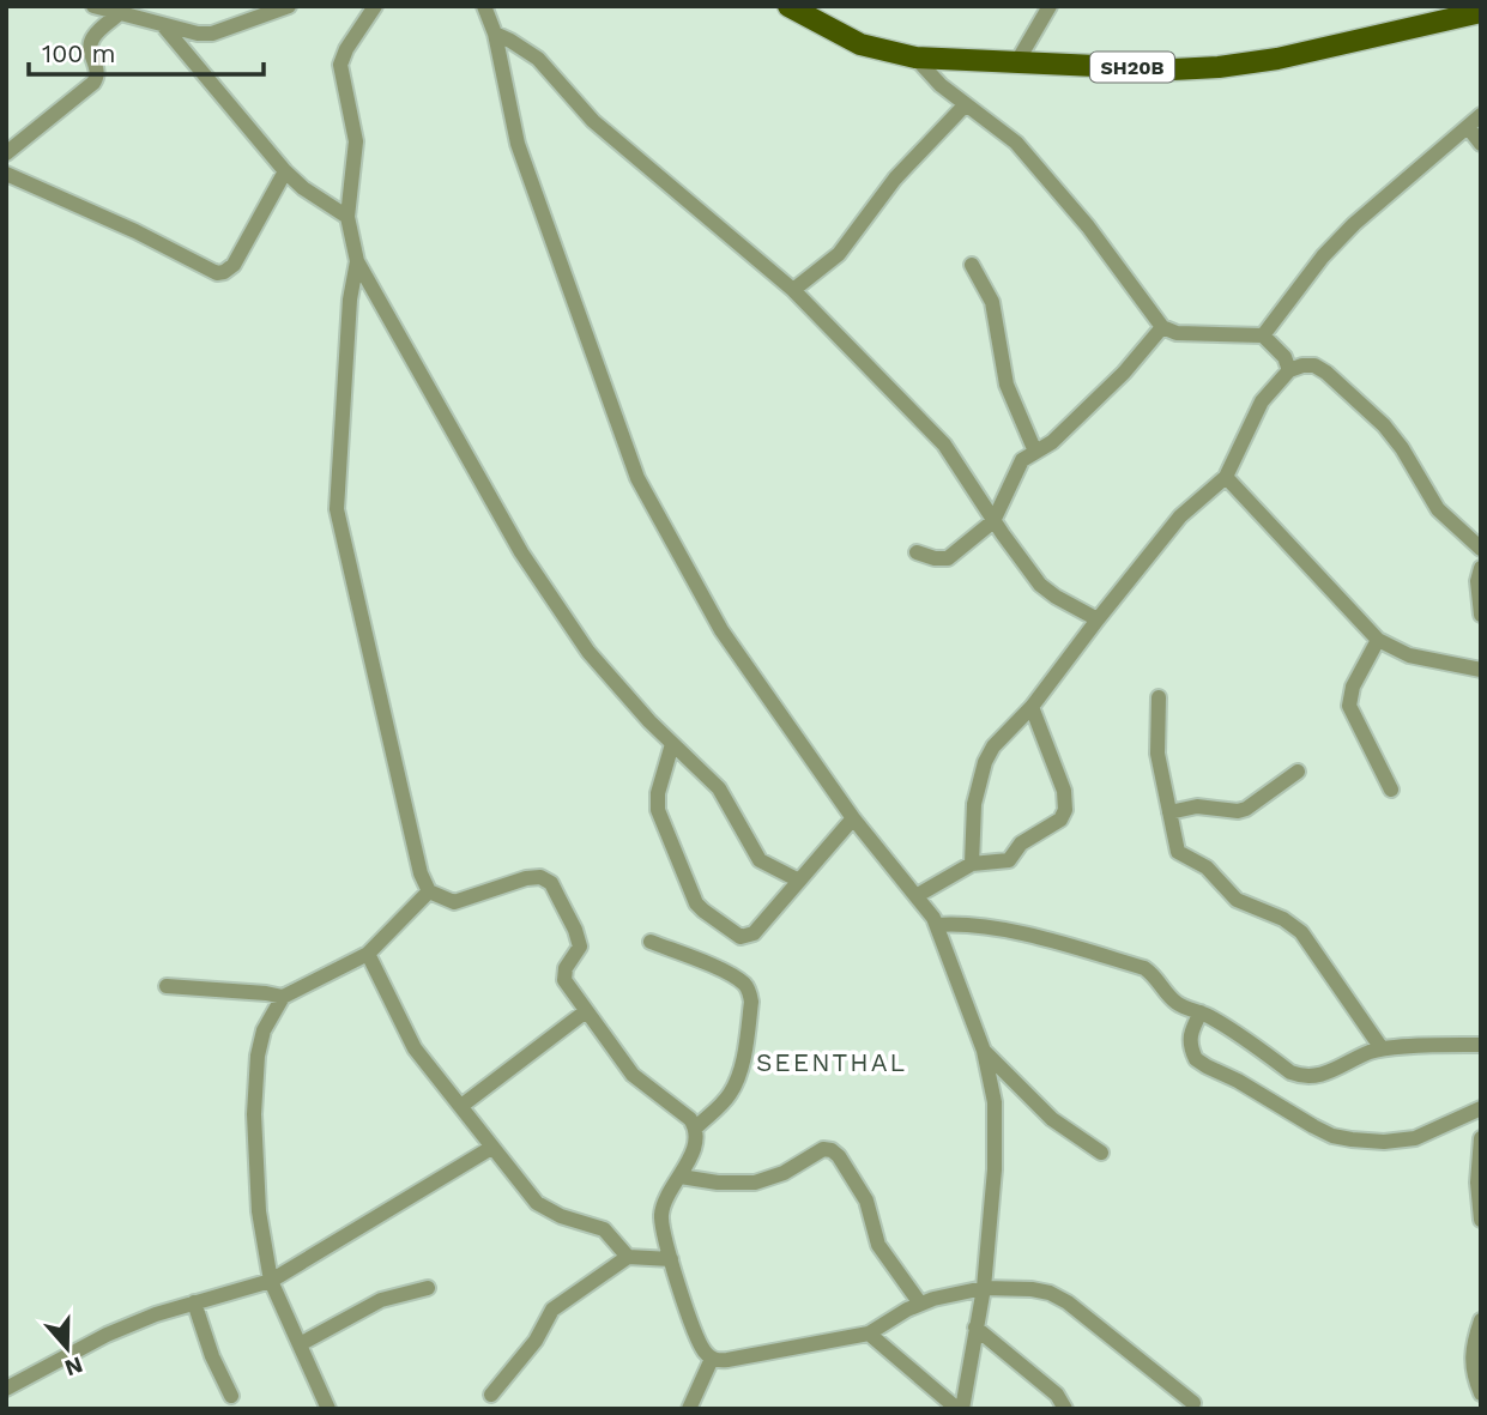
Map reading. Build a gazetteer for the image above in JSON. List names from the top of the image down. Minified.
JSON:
{"streets":{"main road":["SH20B"]},"districts":["SEENTHAL"],"scale_bar":"100 m","north":"bottom"}
